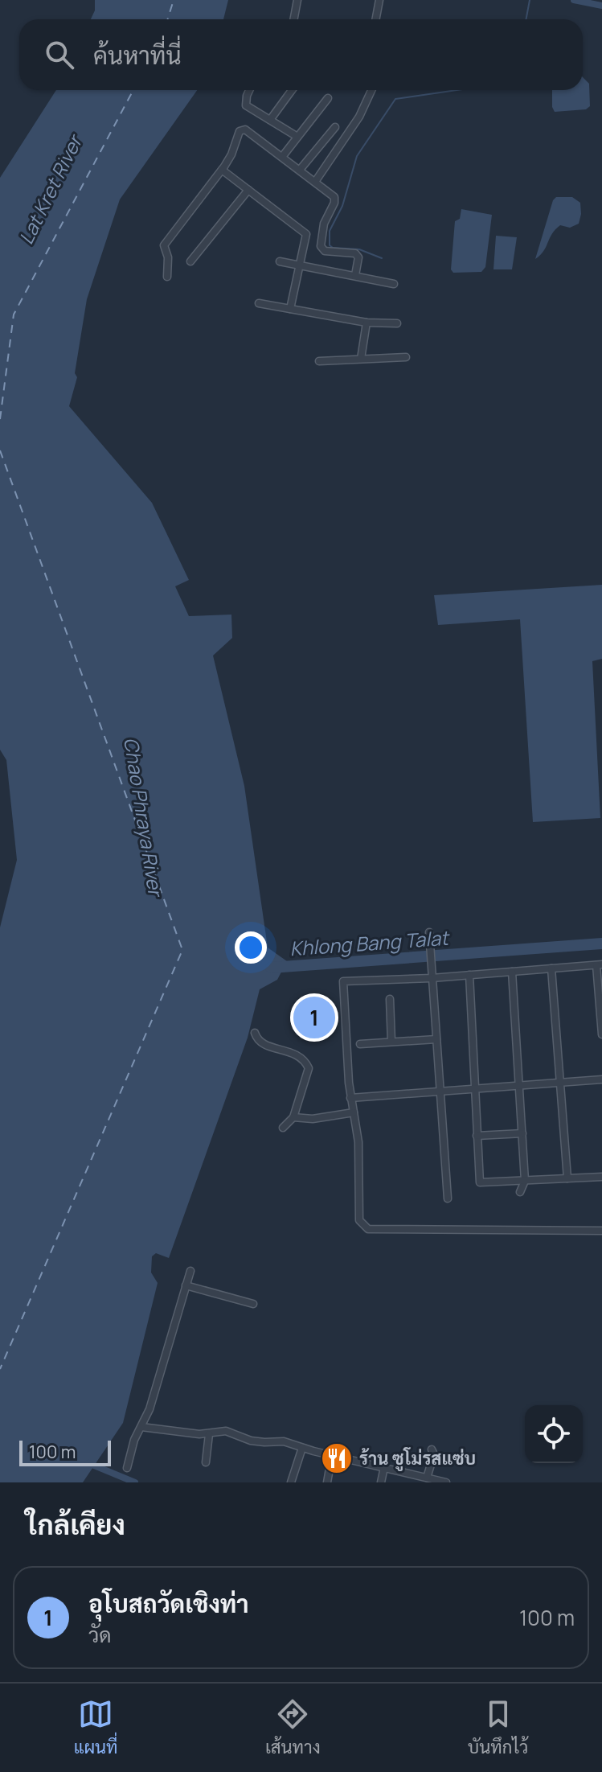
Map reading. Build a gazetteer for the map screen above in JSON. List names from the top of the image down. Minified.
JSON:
{"water":["Lat Kret River","Chao Phraya River","Khlong Bang Talat"],"places":{"restaurant":["ร้าน ซูโม่รสแซ่บ"]},"scale_bar":"100 m","page":{"search":"ค้นหาที่นี่","pins":"1","scale":"100 m","heading":"ใกล้เคียง","list":[{"mark":"1","name":"อุโบสถวัดเชิงท่า","note":"วัด","value":"100 m"}],"nav":["แผนที่","เส้นทาง","บันทึกไว้"]}}
